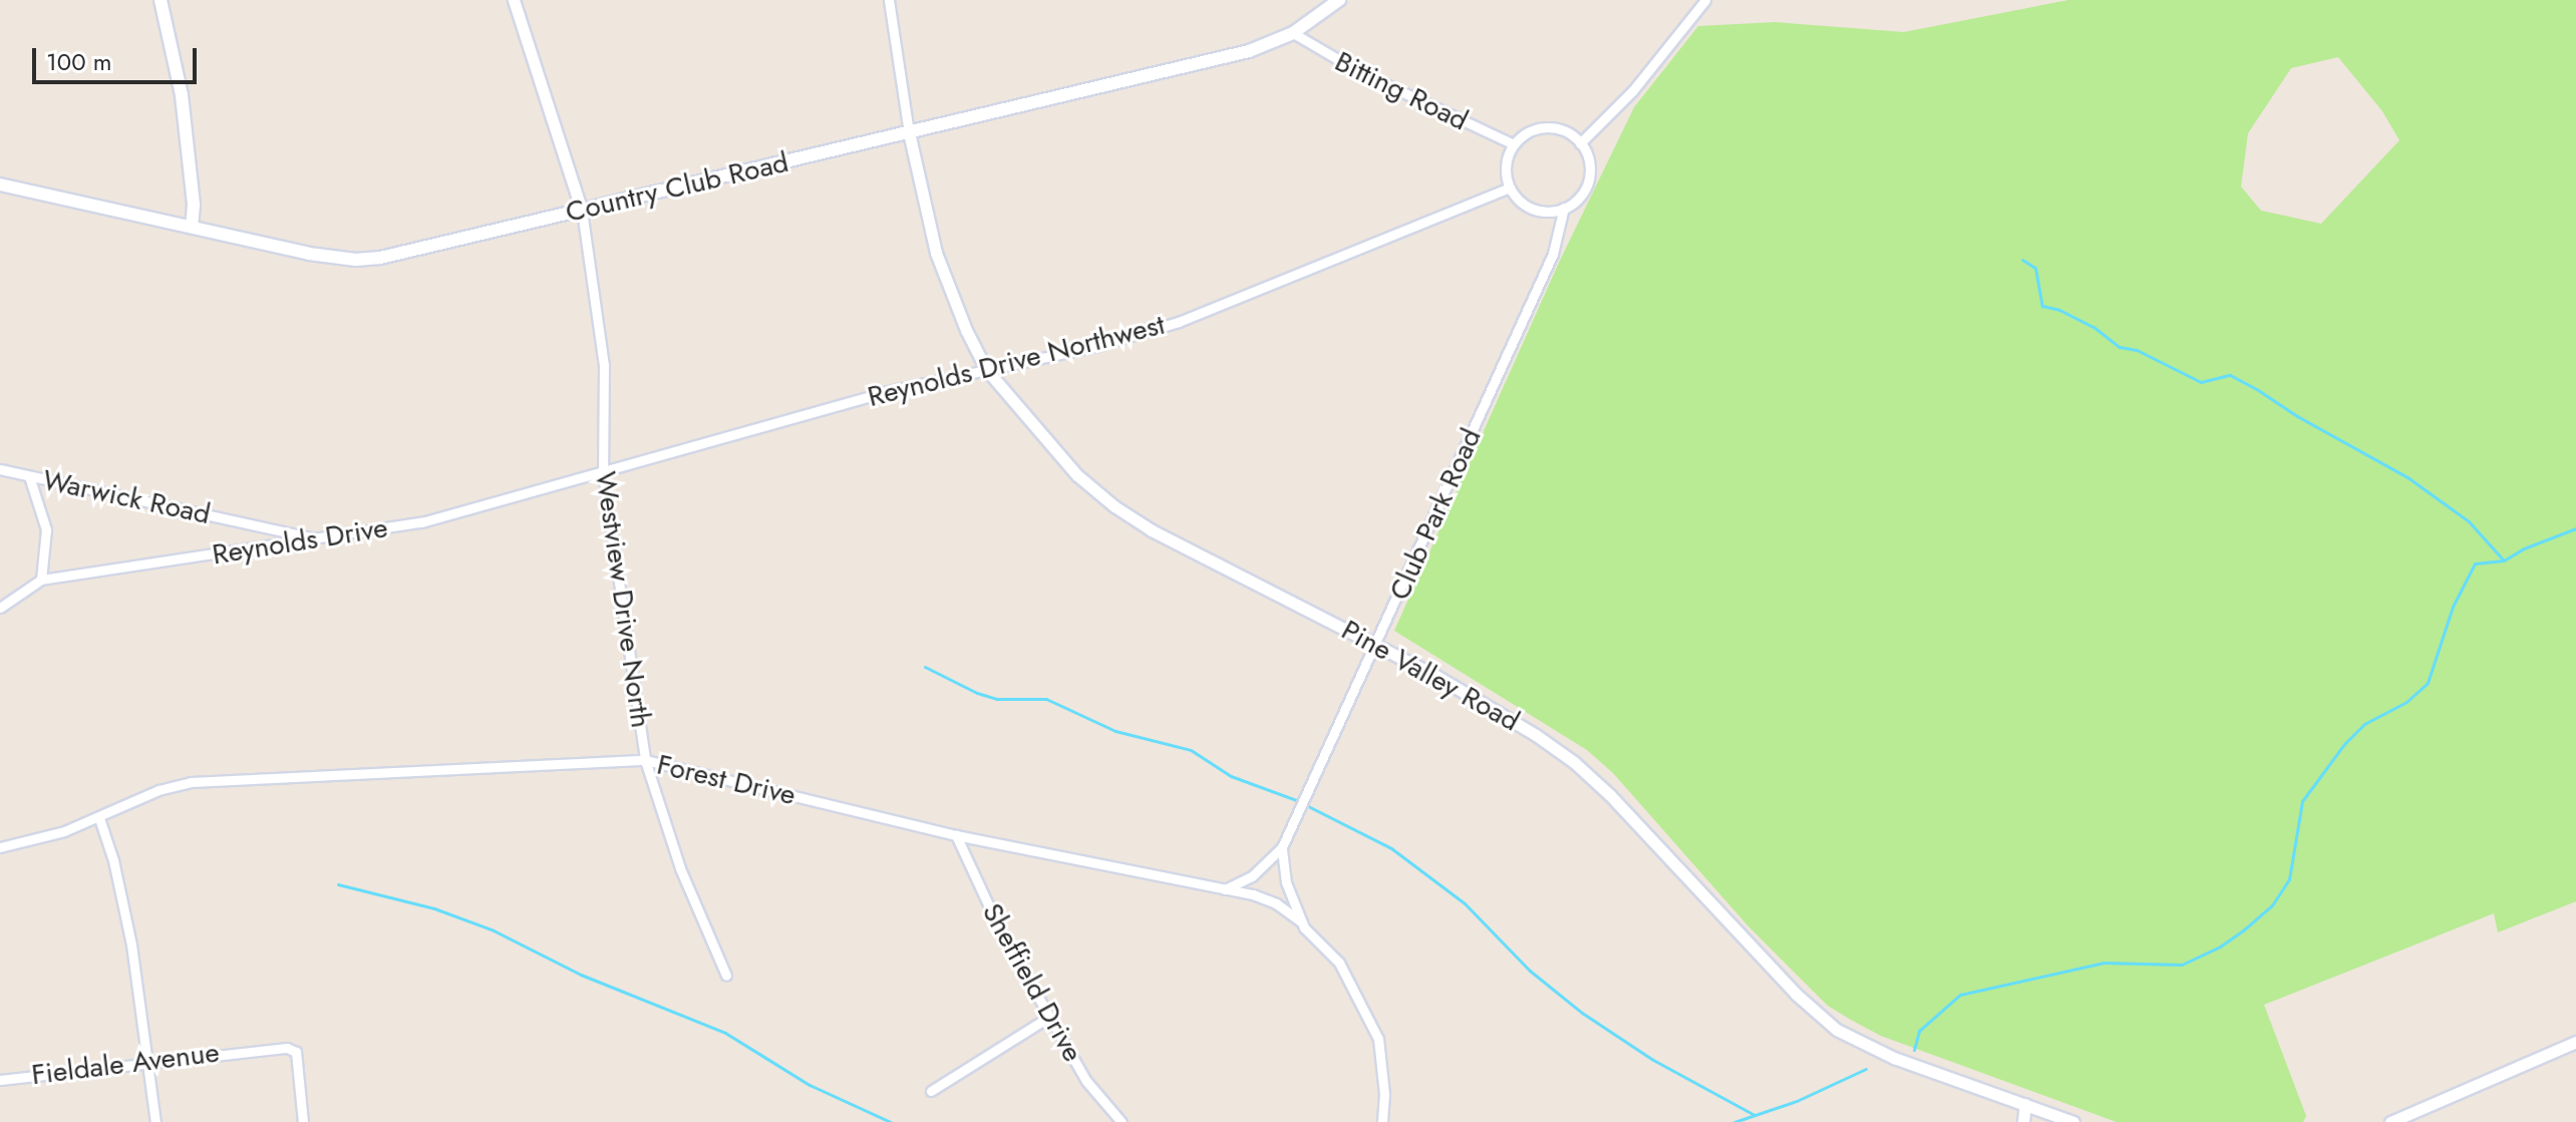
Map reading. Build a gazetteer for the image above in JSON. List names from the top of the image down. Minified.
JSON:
{"streets":{"main road":["Country Club Road"],"street":["Bitting Road","Reynolds Drive Northwest","Warwick Road","Club Park Road","Reynolds Drive","Westview Drive North","Pine Valley Road","Forest Drive","Sheffield Drive","Fieldale Avenue"]},"crossings":[["Bitting Road","Country Club Road"],["Bitting Road","Reynolds Drive Northwest"],["Bitting Road","Club Park Road"],["Country Club Road","Westview Drive North"],["Country Club Road","Pine Valley Road"],["Reynolds Drive Northwest","Club Park Road"],["Reynolds Drive Northwest","Reynolds Drive"],["Reynolds Drive Northwest","Westview Drive North"],["Reynolds Drive Northwest","Pine Valley Road"],["Warwick Road","Reynolds Drive"],["Club Park Road","Pine Valley Road"],["Reynolds Drive","Westview Drive North"],["Westview Drive North","Forest Drive"],["Forest Drive","Sheffield Drive"]],"scale_bar":"100 m"}
